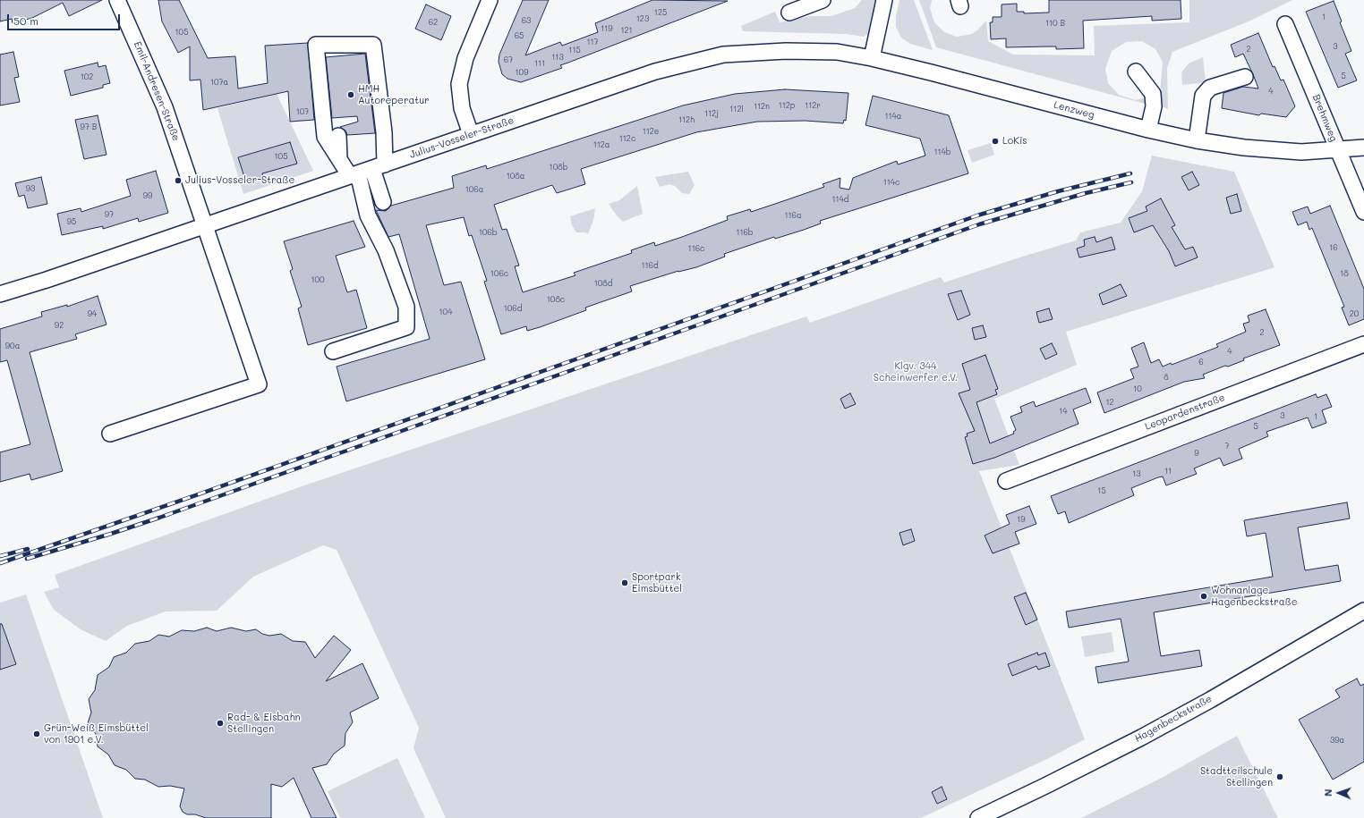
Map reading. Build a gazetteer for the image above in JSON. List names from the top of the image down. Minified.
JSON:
{"streets":{"street":["Emil-Andresen-Straße","Lenzweg","Brehmweg","Julius-Vosseler-Straße","Leopardenstraße","Hagenbeckstraße"]},"crossings":[["Emil-Andresen-Straße","Julius-Vosseler-Straße"],["Lenzweg","Brehmweg"],["Lenzweg","Julius-Vosseler-Straße"]],"parks":["Klgv. 344 Scheinwerfer e.V."],"places":["HMH Autoreperatur","LoKis","Julius-Vosseler-Straße","Sportpark Eimsbüttel","Wohnanlage Hagenbeckstraße","Rad- & Eisbahn Stellingen","Grün-Weiß Eimsbüttel von 1901 e.V.","Stadtteilschule Stellingen"],"house_numbers":["125","1","123","63","62","110 B","119","121","105","65","117","3","2","115","113","67","111","109","5","102","107a","4","112p","112r","112n","112l","107","112j","114a","112h","97 B","112e","112c","112a","114b","105","108b","108a","114c","93","106a","99","114d","97","116a","95","106b","116b","16","116c","116d","106c","18","100","108d","108c","106d","104","94","20","92","2","90a","4","6","8","10","12","14","3","1","5","7","9","11","13","15","19","39a"],"scale_bar":"50 m","north":"left"}
